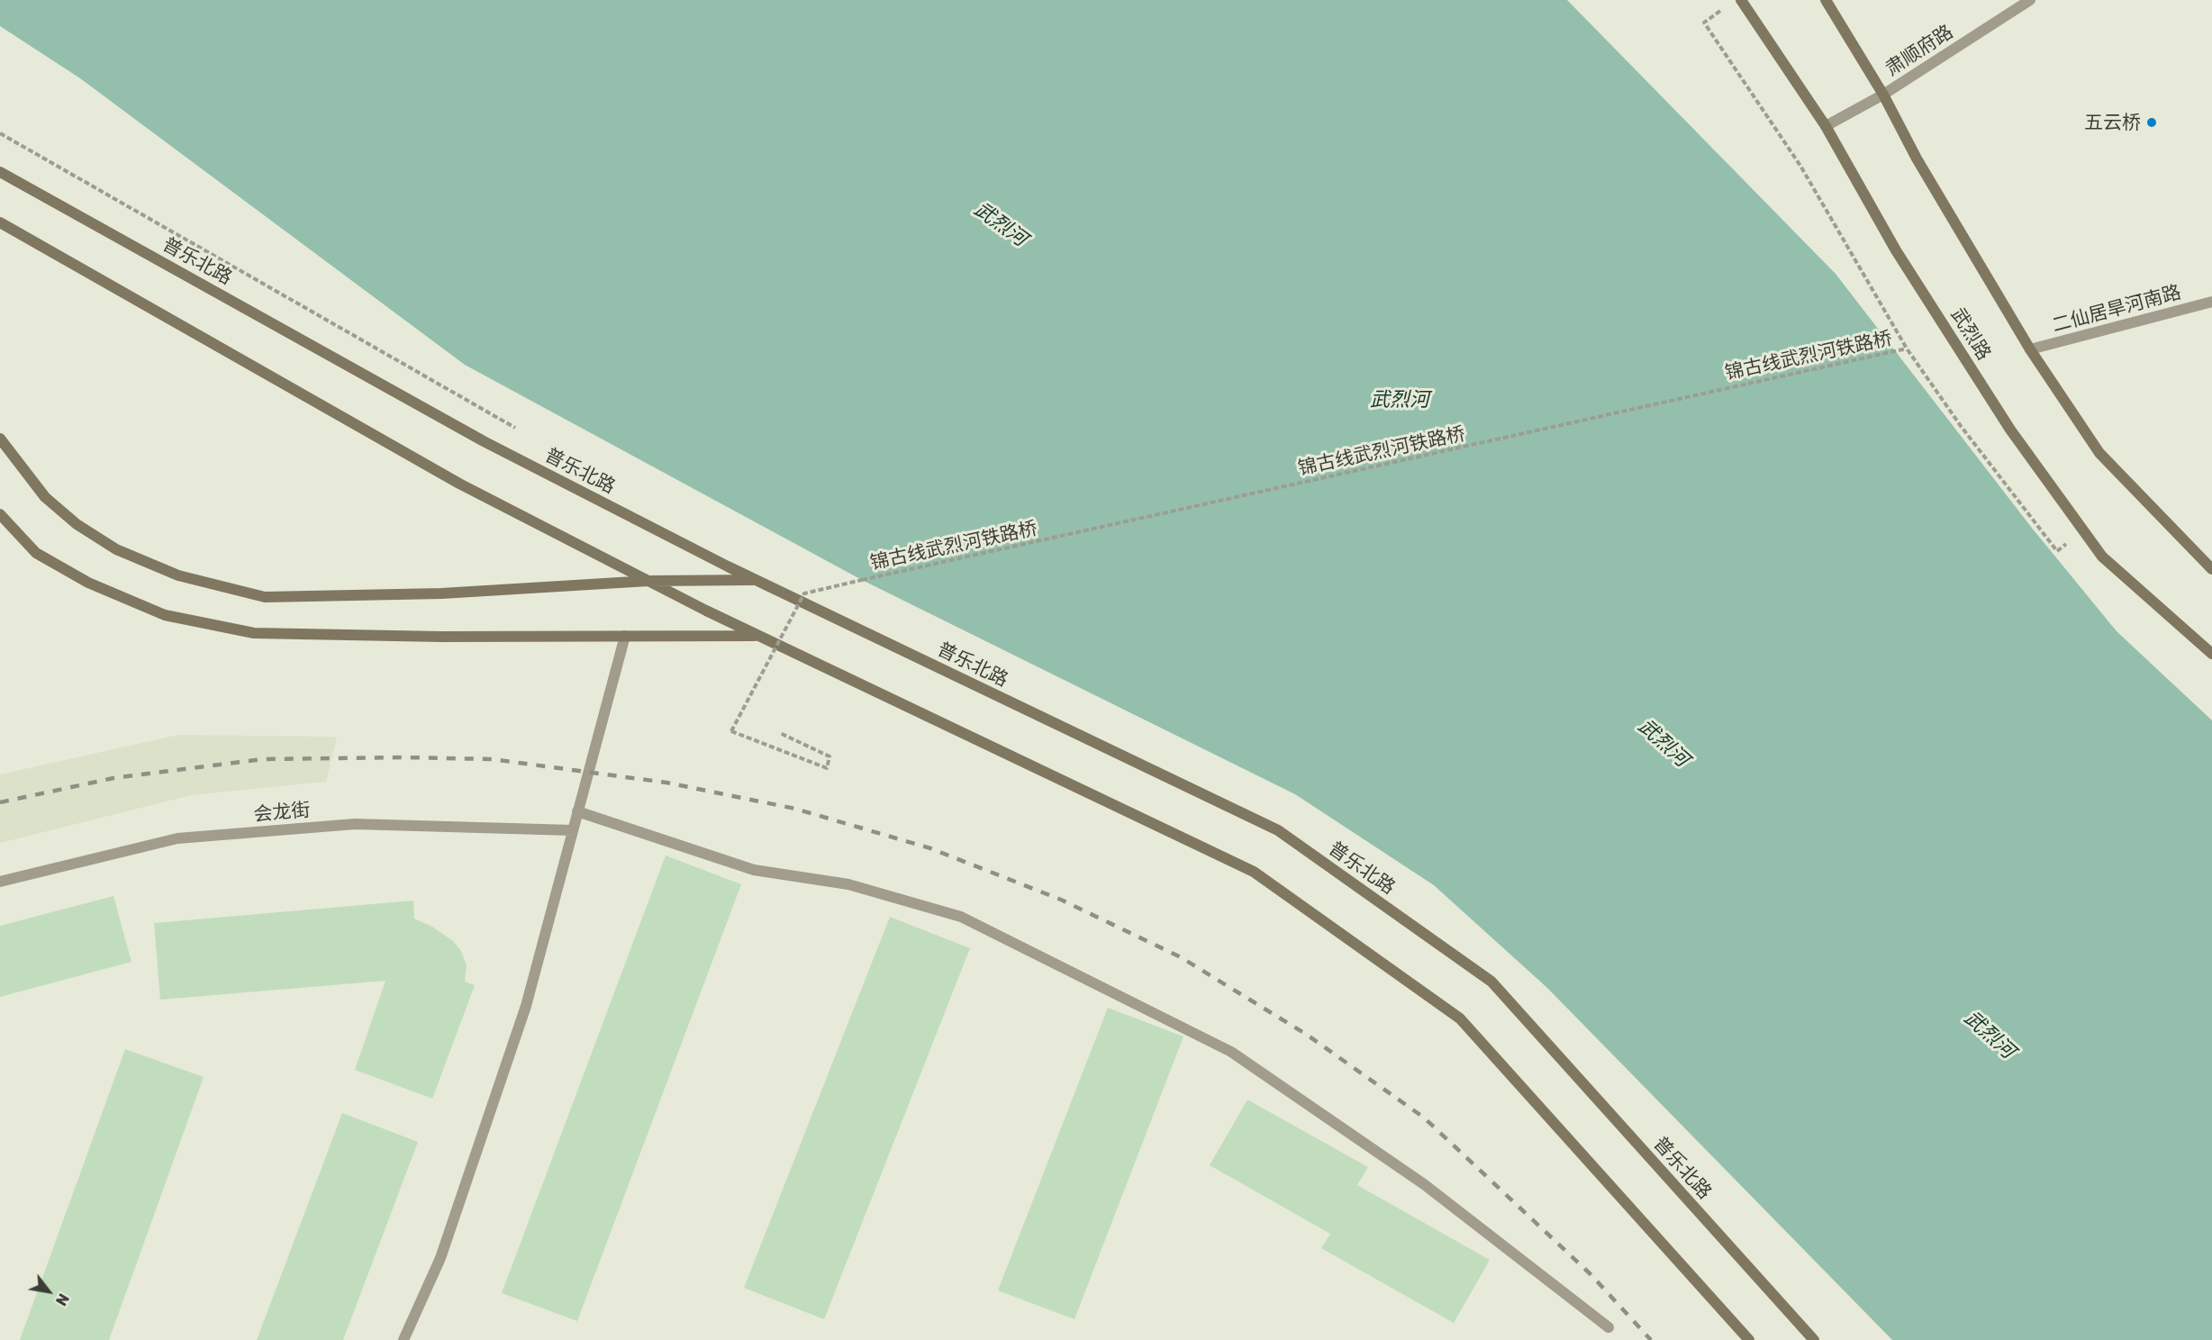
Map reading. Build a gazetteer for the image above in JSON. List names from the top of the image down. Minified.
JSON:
{"streets":{"main road":["普乐北路","武烈路"],"street":["肃顺府路","二仙居旱河南路","会龙街"],"path":["锦古线武烈河铁路桥"]},"crossings":[["肃顺府路","武烈路"]],"water":["武烈河"],"places":["五云桥"],"north":"bottom right"}
